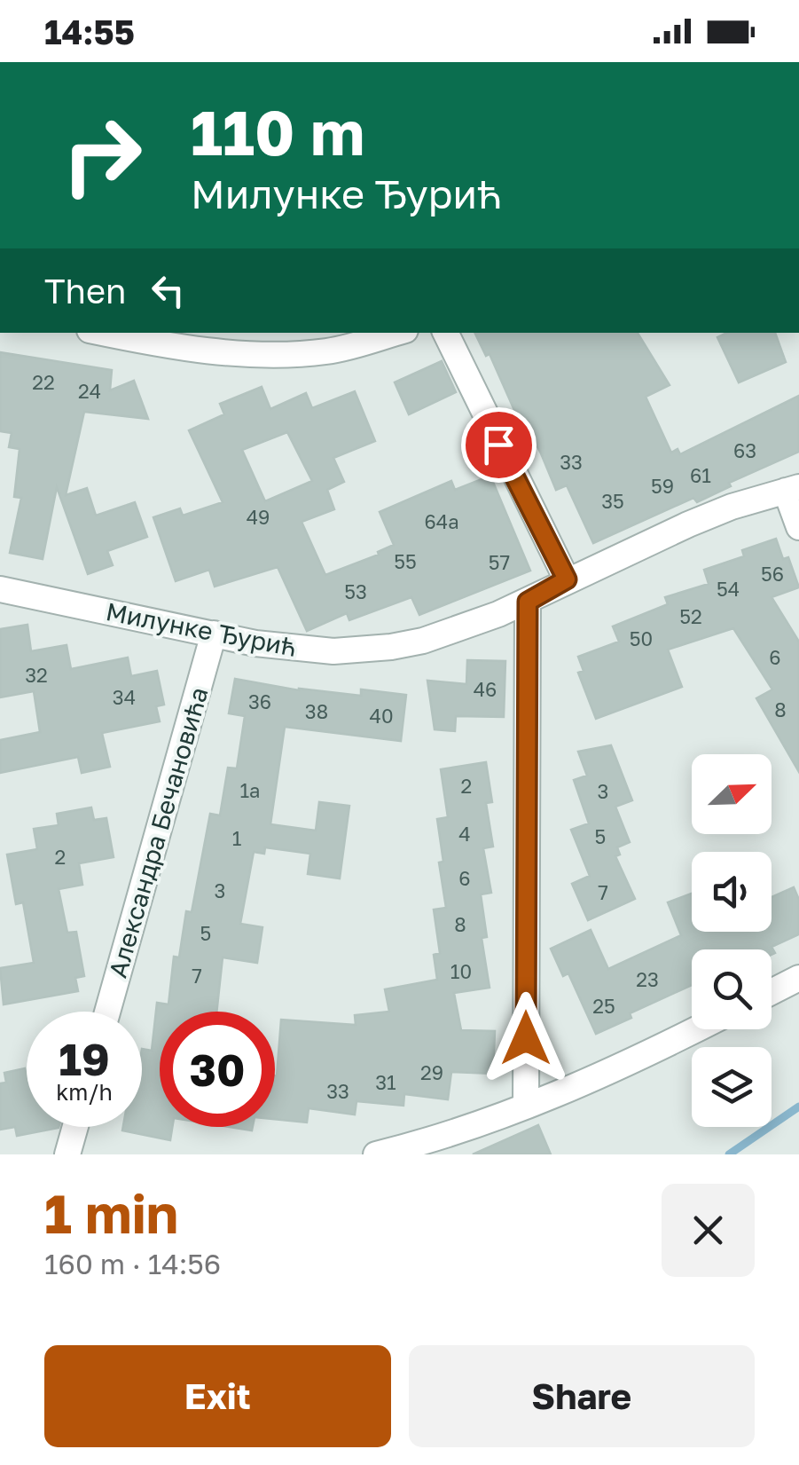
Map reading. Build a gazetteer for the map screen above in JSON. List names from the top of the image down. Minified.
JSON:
{"streets":{"street":["Милунке Ђурић","Александра Бечановића"]},"crossings":[["Милунке Ђурић","Александра Бечановића"]],"house_numbers":["22","24","63","33","61","59","35","49","64a","55","57","56","54","53","52","50","6","32","46","34","36","8","38","40","2","1a","3","4","5","1","2","6","3","7","8","5","10","7","23","25","29","31","33"],"north":"top right","page":{"status":"14:55","turn":["110 m","Милунке Ђурић"],"then":"Then","speed":"19 km/h","limit":"30","heading":["1 min","160 m · 14:56"],"buttons":["Exit","Share"]}}
